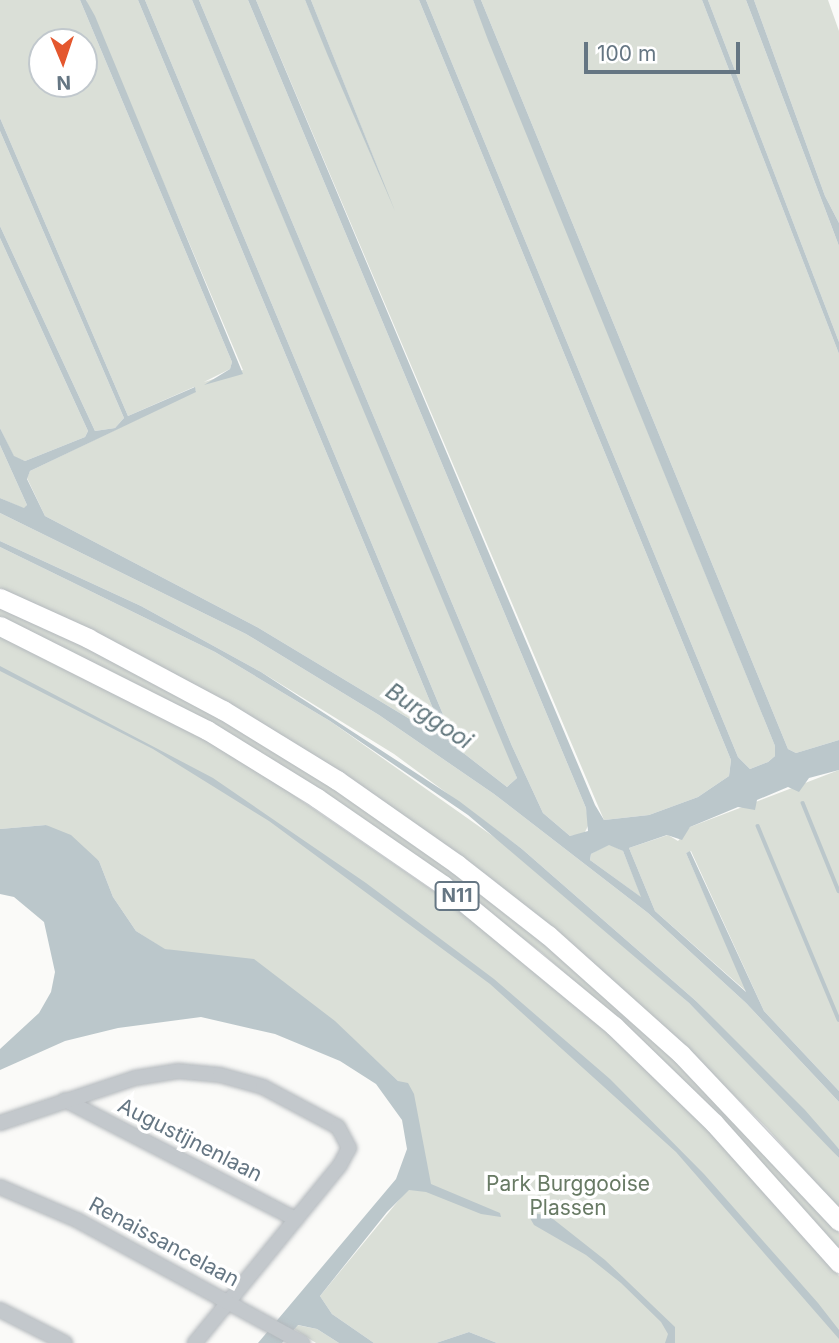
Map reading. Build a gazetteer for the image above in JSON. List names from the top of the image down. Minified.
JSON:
{"streets":{"highway":["N11"],"street":["Augustijnenlaan","Renaissancelaan"]},"crossings":[["Augustijnenlaan","Renaissancelaan"]],"water":["Burggooi"],"parks":["Park Burggooise Plassen"],"scale_bar":"100 m","north":"bottom"}
